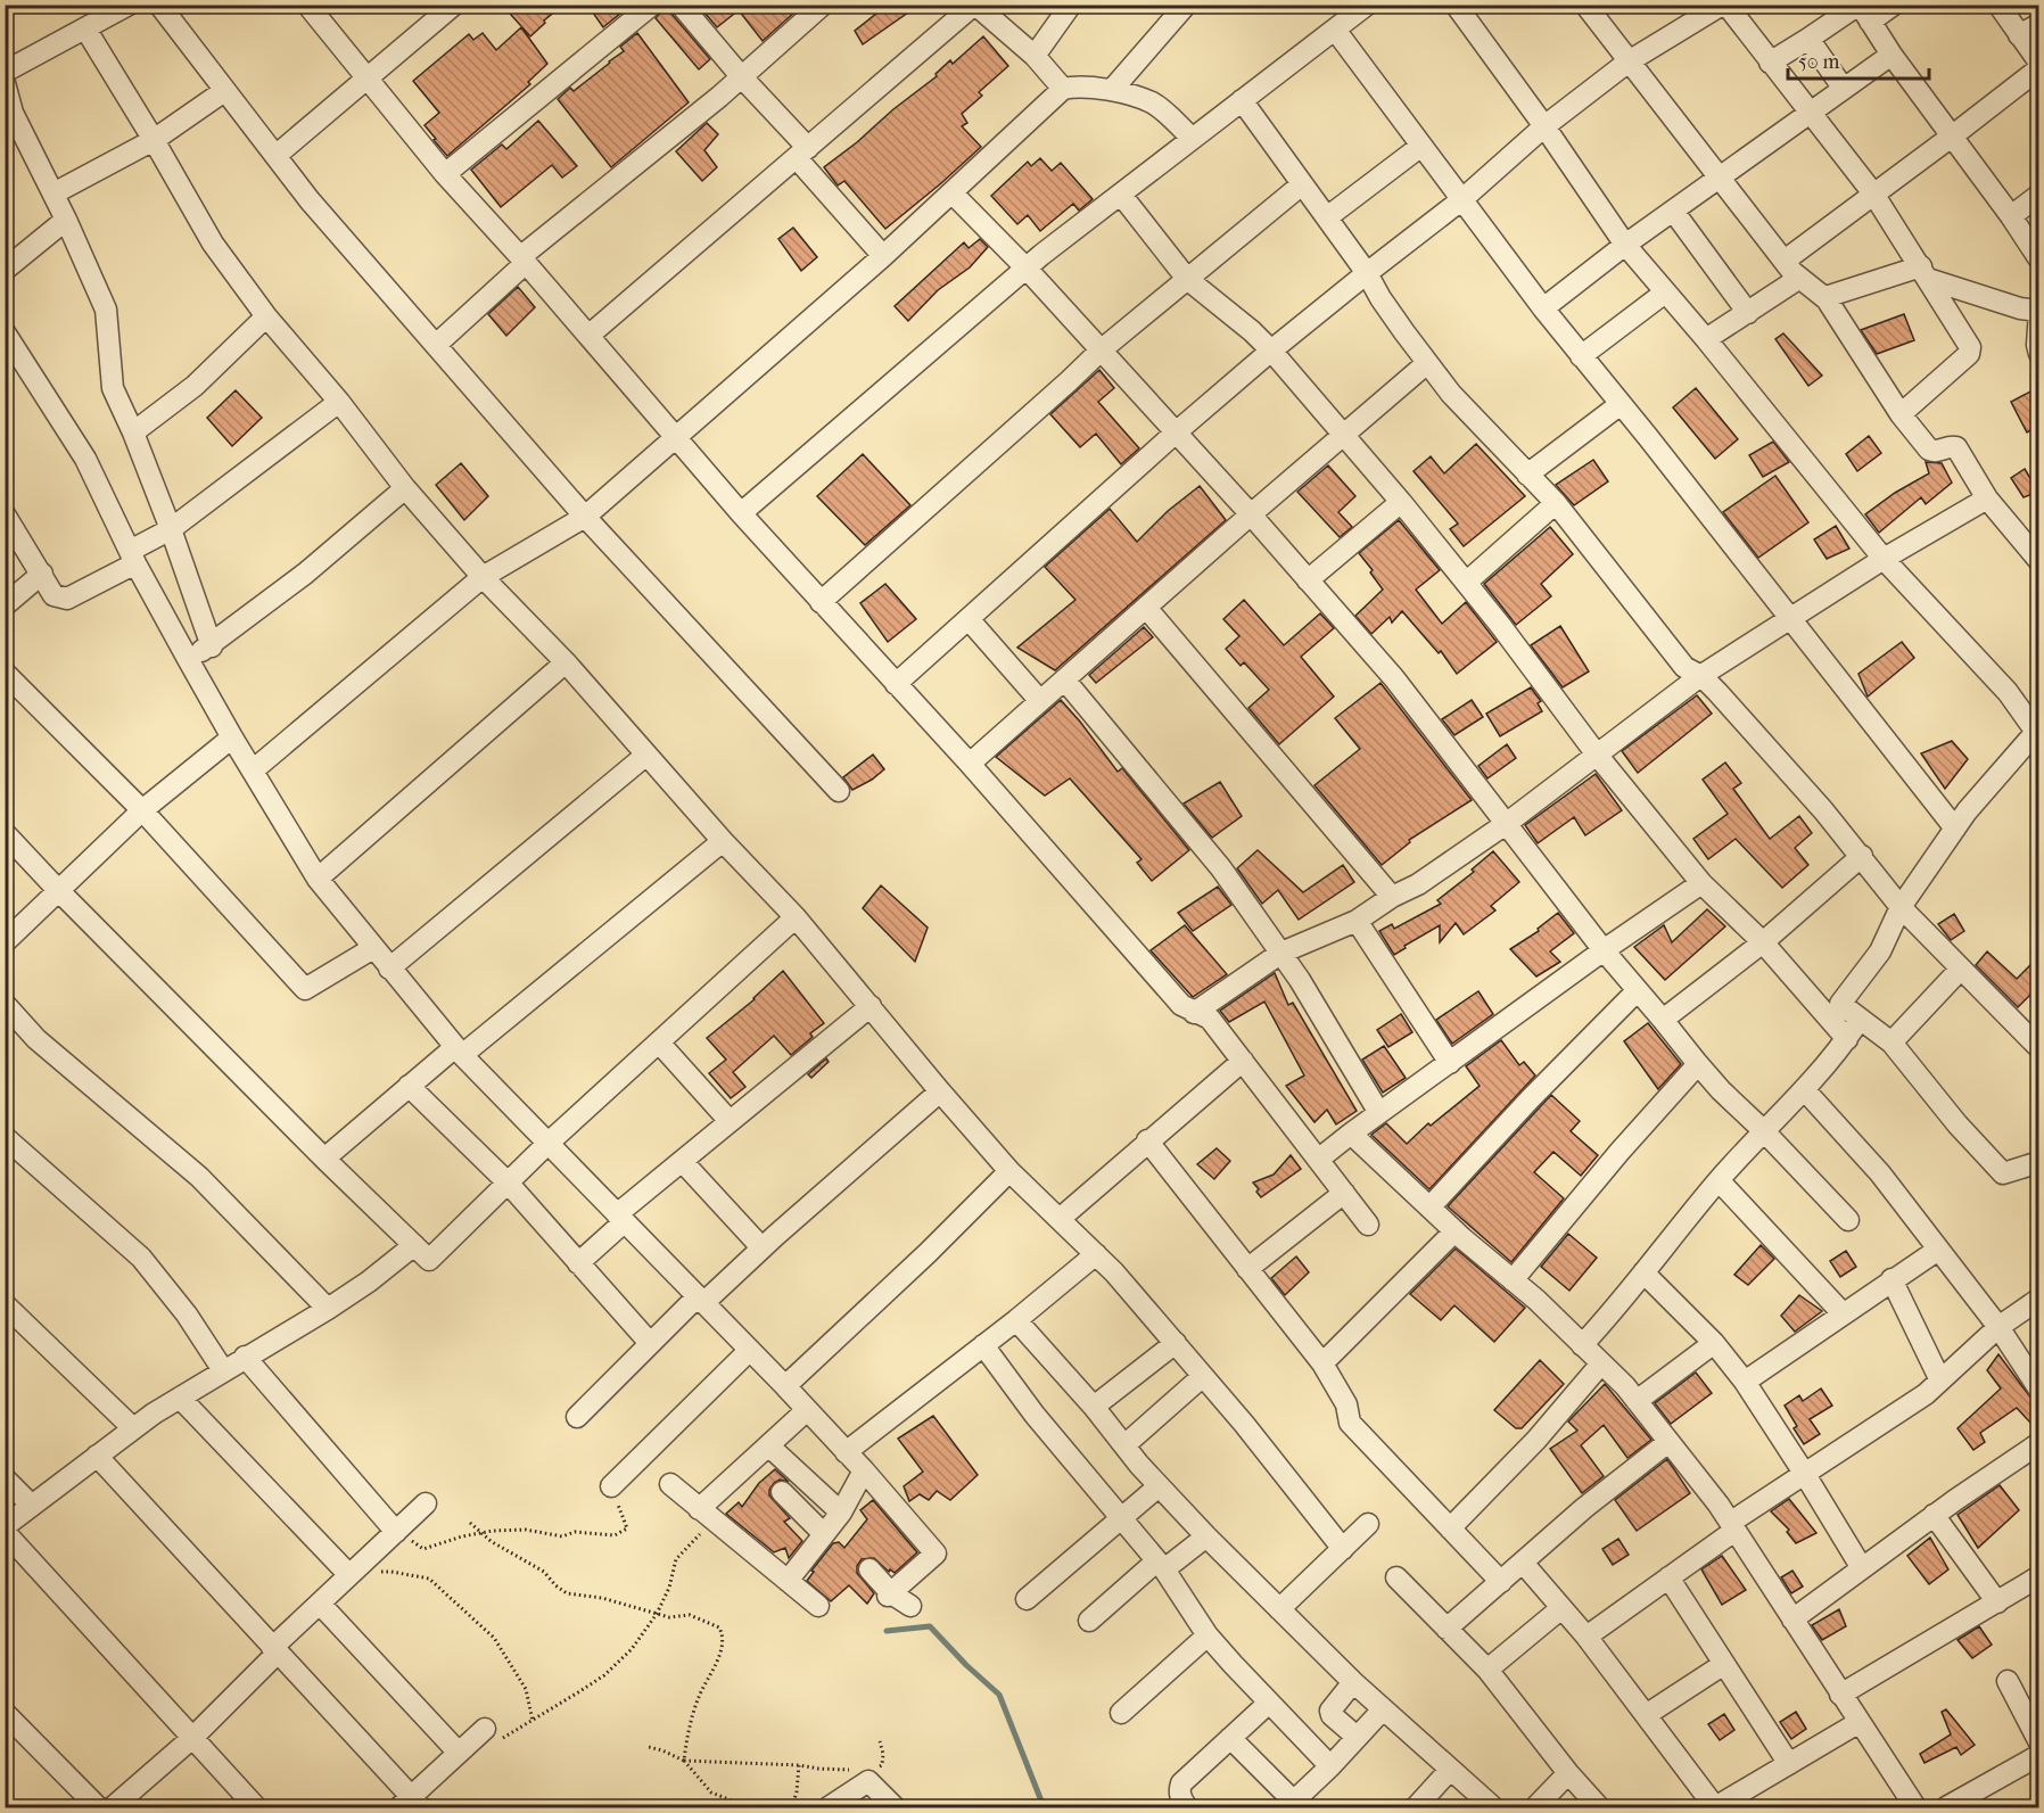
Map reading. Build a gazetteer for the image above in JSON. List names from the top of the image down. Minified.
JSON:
{"scale_bar":"50 m"}
